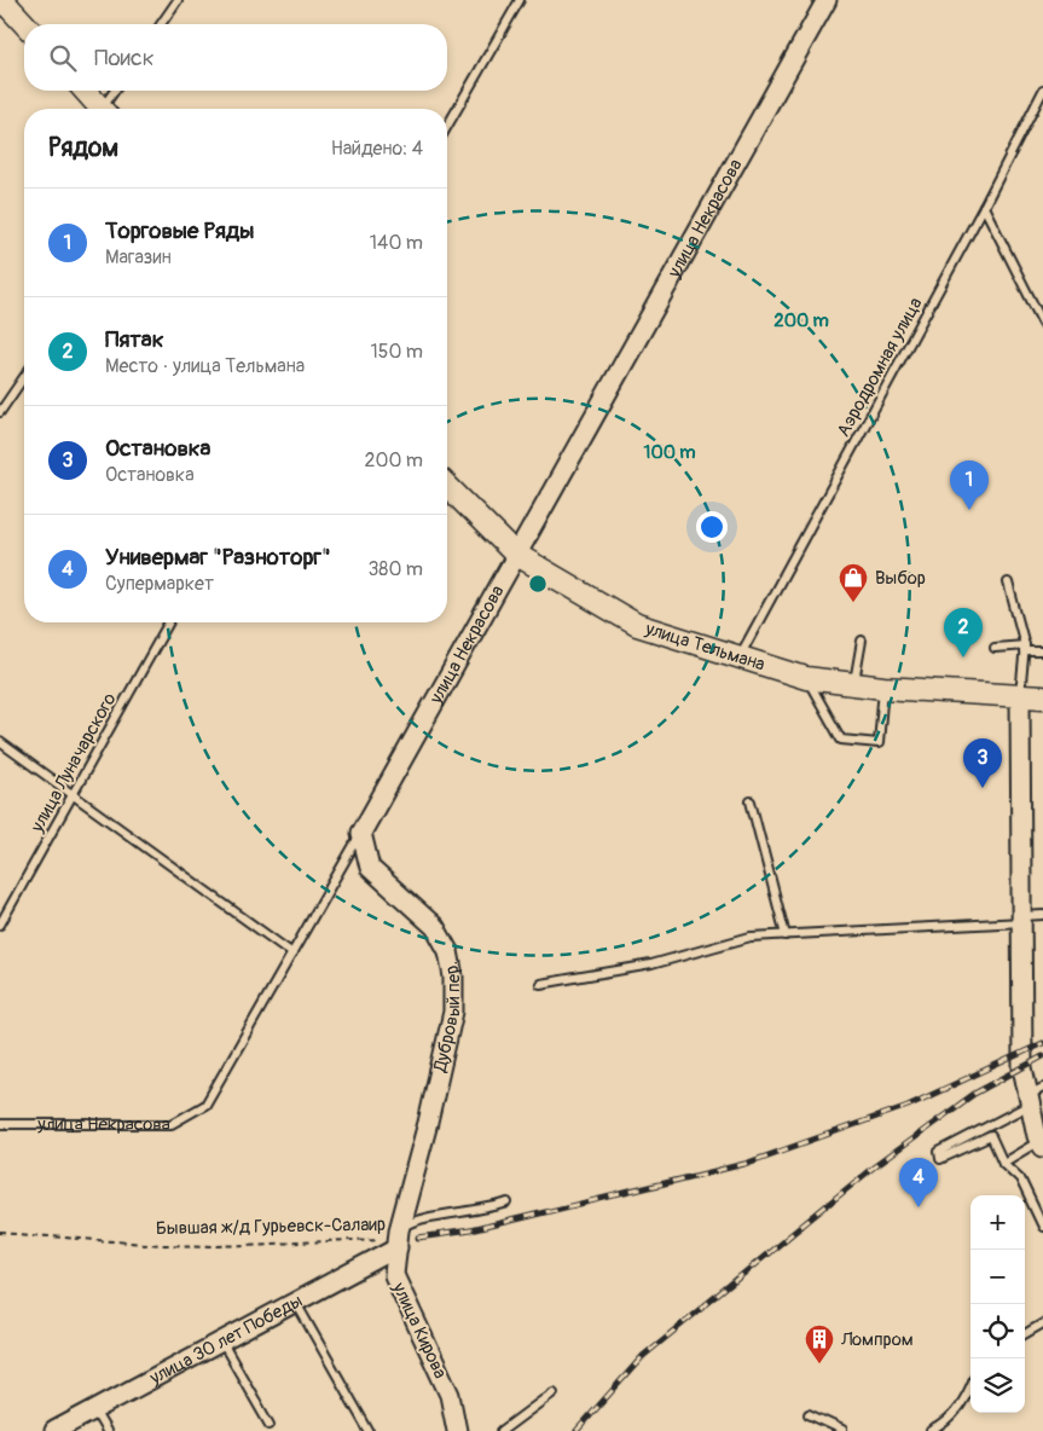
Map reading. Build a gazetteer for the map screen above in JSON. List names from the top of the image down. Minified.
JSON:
{"streets":{"main road":["улица Тельмана"],"street":["улица Некрасова","Дубровый пер.","улица Кирова","улица 30 лет Победы"],"lane":["Аэродромная улица","улица Луначарского"],"path":["Бывшая ж/д Гурьевск-Салаир"]},"crossings":[["улица Некрасова","улица Тельмана"],["улица Некрасова","Дубровый пер."],["Аэродромная улица","улица Тельмана"],["Дубровый пер.","Бывшая ж/д Гурьевск-Салаир"],["Дубровый пер.","улица Кирова"],["Дубровый пер.","улица 30 лет Победы"],["Бывшая ж/д Гурьевск-Салаир","улица Кирова"],["Бывшая ж/д Гурьевск-Салаир","улица 30 лет Победы"],["улица Кирова","улица 30 лет Победы"]],"places":{"shop":["Выбор"],"building":["Ломпром"]},"page":{"search":"Поиск","heading":["Рядом","Найдено: 4"],"list":[{"mark":"1","name":"Торговые Ряды","note":"Магазин","value":"140 m"},{"mark":"2","name":"Пятак","note":"Место · улица Тельмана","value":"150 m"},{"mark":"3","name":"Остановка","note":"Остановка","value":"200 m"},{"mark":"4","name":"Универмаг \"Разноторг\"","note":"Супермаркет","value":"380 m"}],"pins":["1","2","3","4"],"map_buttons":["+","−"]},"rings":["200 m","100 m"]}
